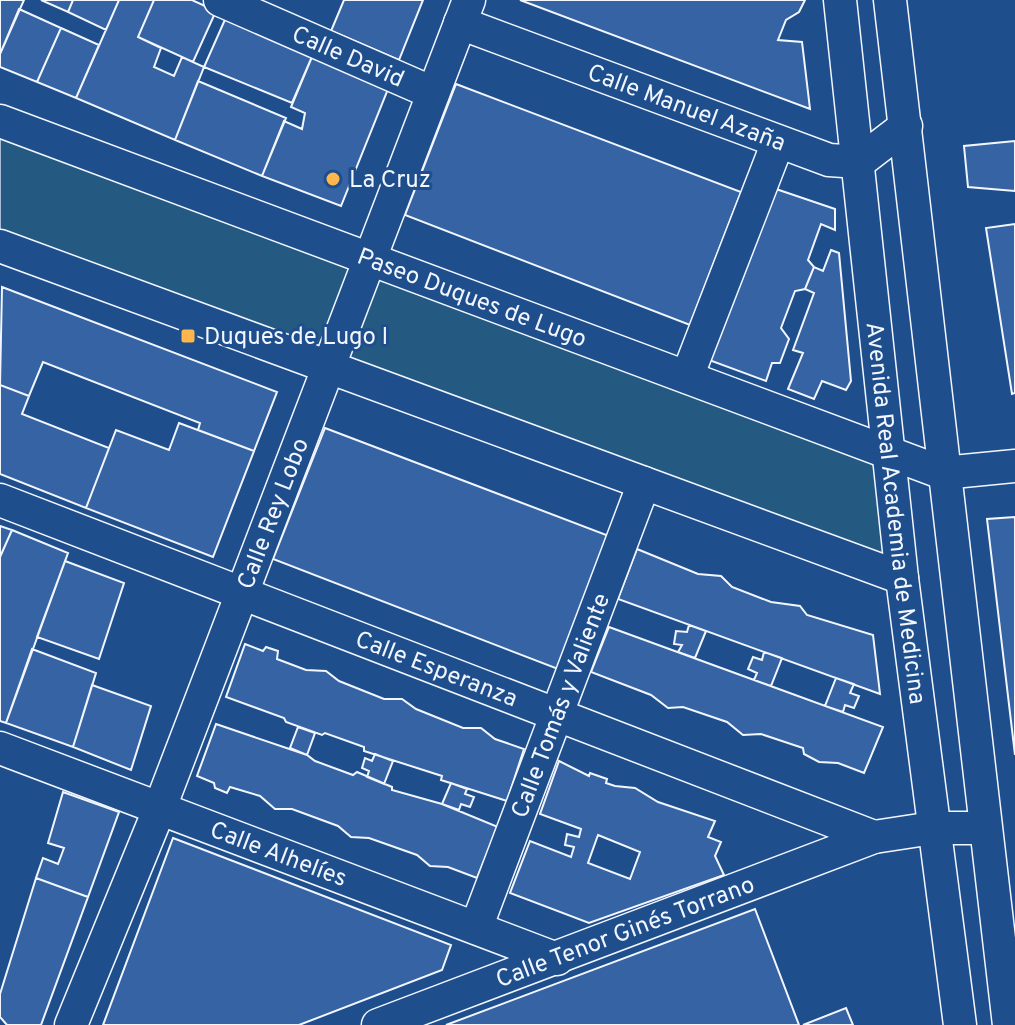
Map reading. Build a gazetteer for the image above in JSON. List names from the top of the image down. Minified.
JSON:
{"streets":{"street":["Calle David","Calle Manuel Azaña","Paseo Duques de Lugo","Calle Rey Lobo","Avenida Real Academia de Medicina","Calle Esperanza","Calle Tomás y Valiente","Calle Alhelíes","Calle Tenor Ginés Torrano"]},"crossings":[["Calle David","Calle Rey Lobo"],["Calle Manuel Azaña","Calle Rey Lobo"],["Calle Manuel Azaña","Avenida Real Academia de Medicina"],["Paseo Duques de Lugo","Calle Rey Lobo"],["Paseo Duques de Lugo","Avenida Real Academia de Medicina"],["Calle Rey Lobo","Calle Esperanza"],["Calle Rey Lobo","Calle Alhelíes"],["Avenida Real Academia de Medicina","Calle Tenor Ginés Torrano"],["Calle Esperanza","Calle Tomás y Valiente"],["Calle Esperanza","Calle Tenor Ginés Torrano"],["Calle Tomás y Valiente","Calle Alhelíes"],["Calle Alhelíes","Calle Tenor Ginés Torrano"]],"places":{"other":["La Cruz"],"transit":["Duques de Lugo I"]}}
